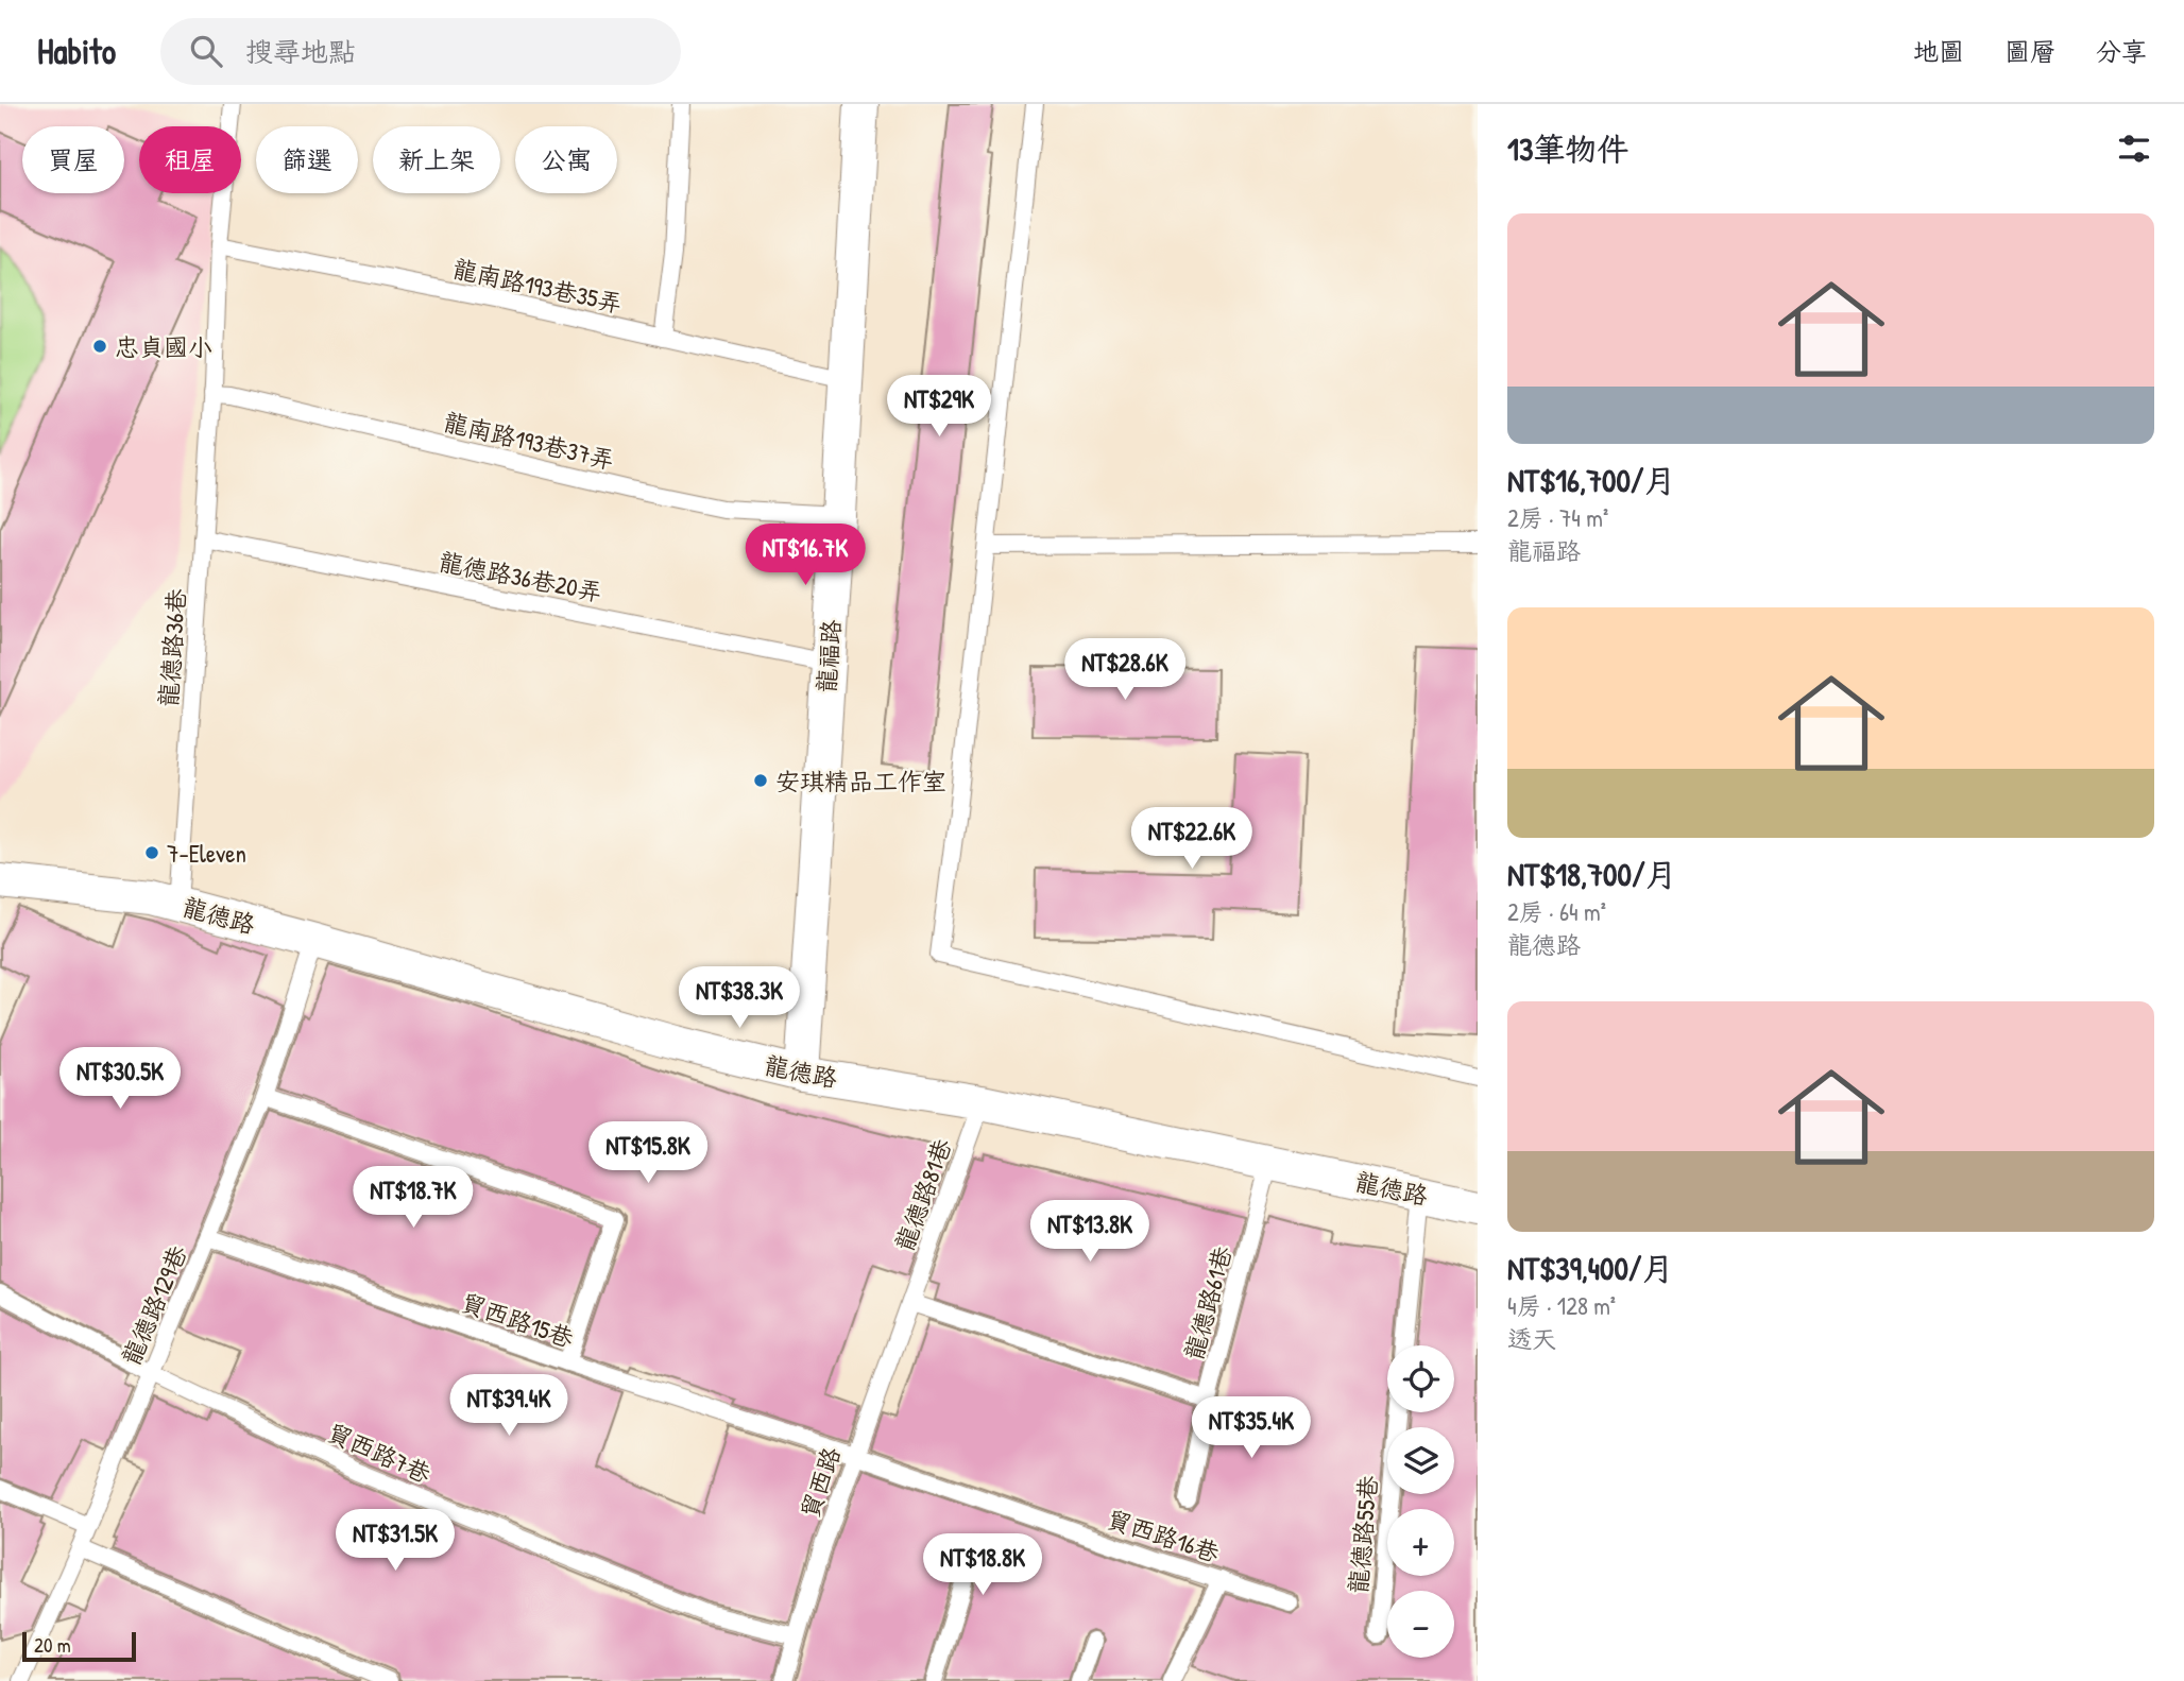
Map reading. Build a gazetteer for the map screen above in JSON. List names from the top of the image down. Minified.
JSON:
{"streets":{"street":["龍福路","龍德路"],"lane":["龍南路193巷35弄","龍南路193巷37弄","龍德路36巷20弄","龍德路36巷","龍德路81巷","龍德路61巷","龍德路129巷","貿西路15巷","貿西路7巷","貿西路","龍德路55巷","貿西路16巷"]},"crossings":[["龍南路193巷35弄","龍德路36巷"],["龍南路193巷35弄","龍福路"],["龍南路193巷37弄","龍德路36巷"],["龍南路193巷37弄","龍福路"],["龍德路36巷20弄","龍德路36巷"],["龍德路36巷20弄","龍福路"],["龍德路36巷","龍德路"],["龍福路","龍德路"],["龍德路","龍德路81巷"],["龍德路","龍德路61巷"],["龍德路","龍德路129巷"],["龍德路81巷","貿西路"],["龍德路129巷","貿西路15巷"],["龍德路129巷","貿西路7巷"],["貿西路15巷","貿西路"],["貿西路15巷","貿西路16巷"],["貿西路7巷","貿西路"],["貿西路","貿西路16巷"]],"places":["忠貞國小","安琪精品工作室","7-Eleven"],"scale_bar":"20 m","page":{"header":"Habito","search":"搜尋地點","nav":["地圖","圖層","分享"],"heading":"13筆物件","chip":["買屋","租屋","篩選","新上架","公寓"],"list":[{"name":"NT$16,700/月","note":"2房 · 74 m² · 龍福路"},{"name":"NT$18,700/月","note":"2房 · 64 m² · 龍德路"},{"name":"NT$39,400/月","note":"4房 · 128 m² · 透天"}],"price":["NT$29K","NT$16.7K","NT$28.6K","NT$22.6K","NT$38.3K","NT$30.5K","NT$15.8K","NT$18.7K","NT$13.8K","NT$39.4K","NT$35.4K","NT$31.5K","NT$18.8K"],"map_buttons":["+","−"],"scale":"20 m"}}
